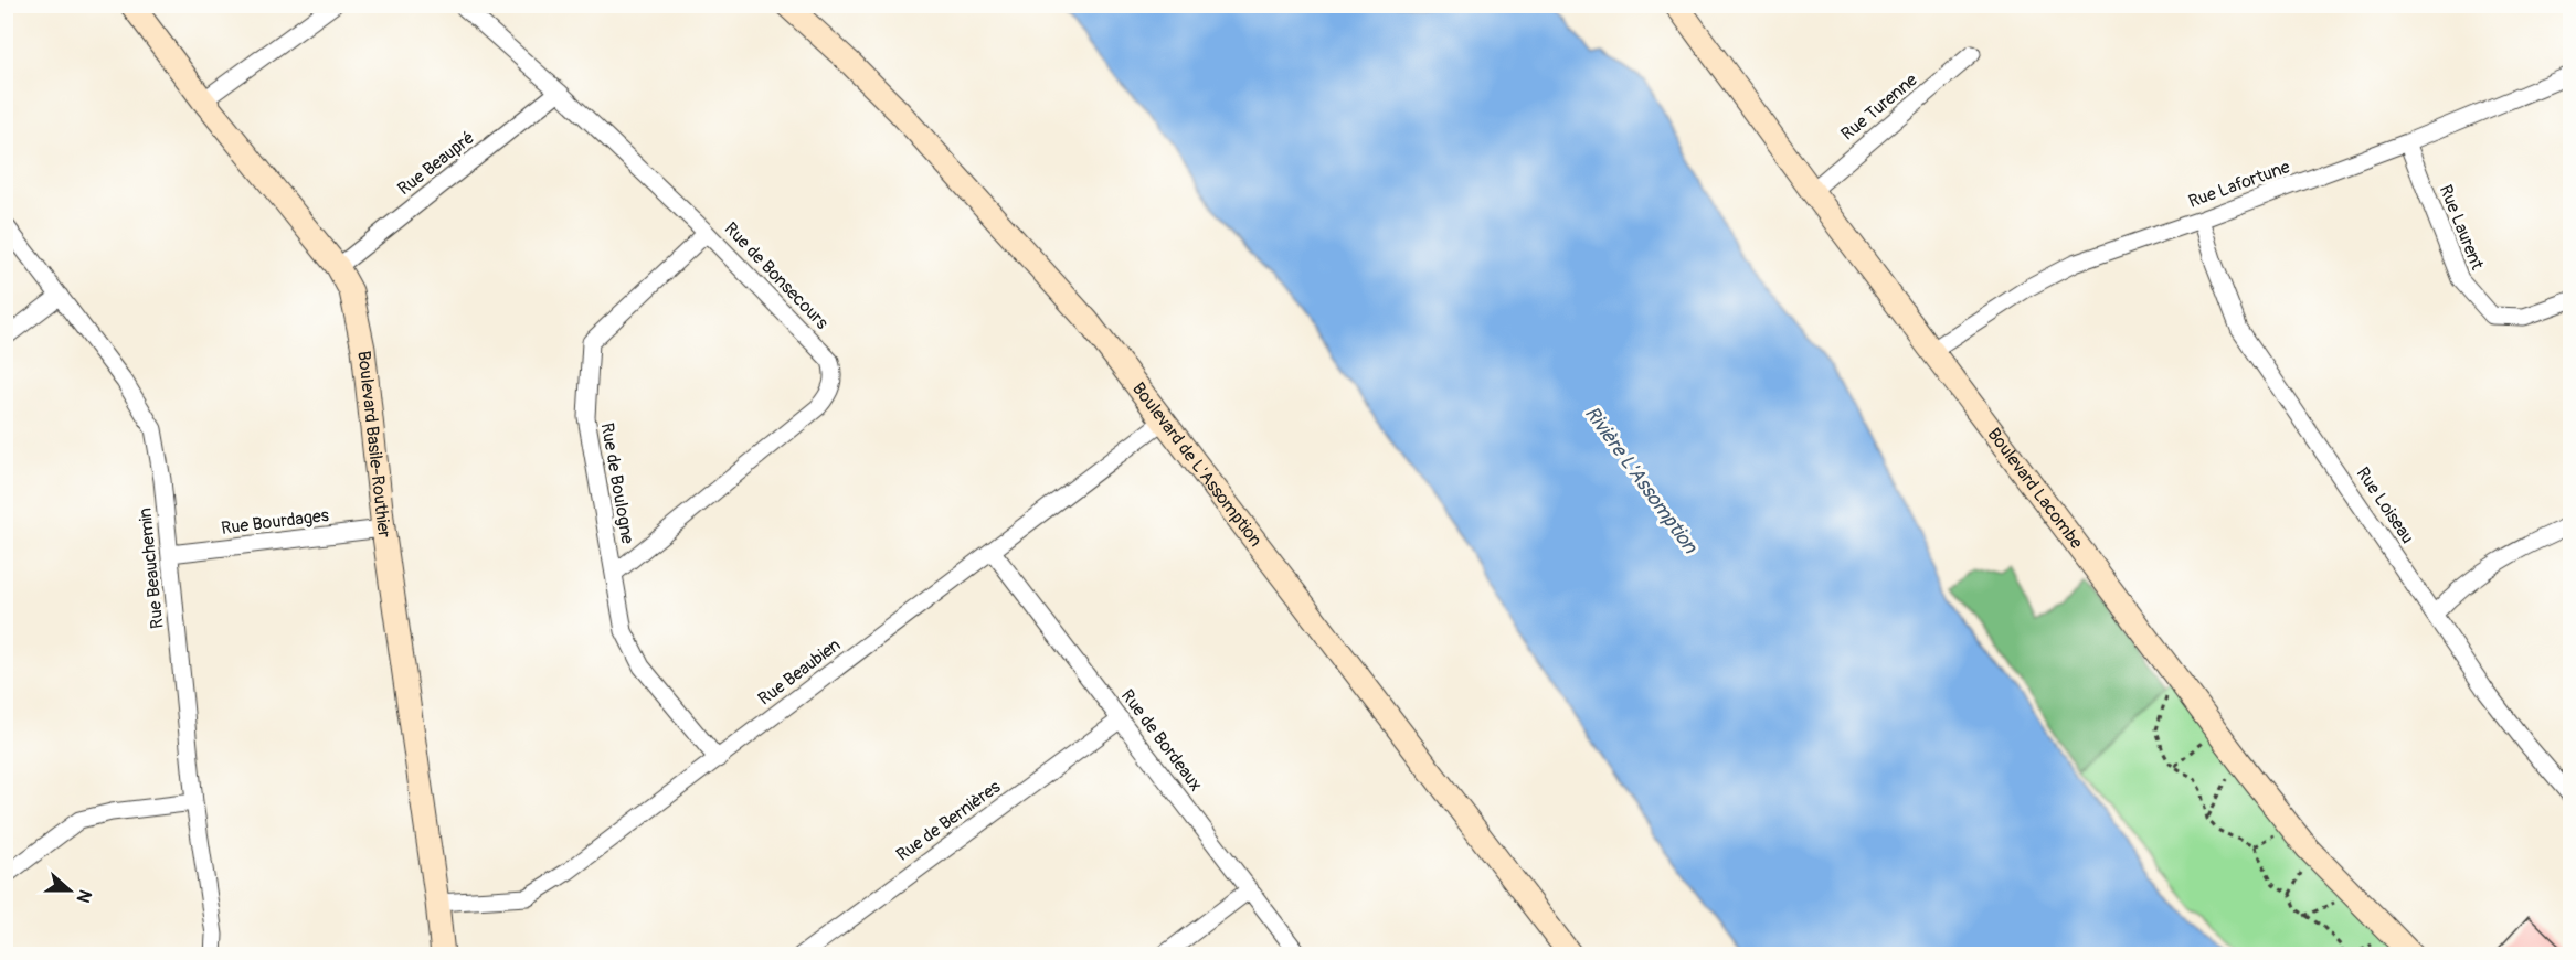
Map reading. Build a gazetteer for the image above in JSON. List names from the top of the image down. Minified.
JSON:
{"streets":{"street":["Rue Turenne","Rue Beaupré","Rue Lafortune","Rue Laurent","Rue de Bonsecours","Boulevard Basile-Routhier","Boulevard de L'Assomption","Rue de Boulogne","Boulevard Lacombe","Rue Loiseau","Rue Bourdages","Rue Beauchemin","Rue Beaubien","Rue de Bordeaux","Rue de Bernières"]},"crossings":[["Rue Turenne","Boulevard Lacombe"],["Rue Beaupré","Rue de Bonsecours"],["Rue Beaupré","Boulevard Basile-Routhier"],["Rue Lafortune","Rue Laurent"],["Rue Lafortune","Boulevard Lacombe"],["Rue Lafortune","Rue Loiseau"],["Rue de Bonsecours","Rue de Boulogne"],["Boulevard Basile-Routhier","Rue Bourdages"],["Boulevard Basile-Routhier","Rue Beaubien"],["Boulevard de L'Assomption","Rue Beaubien"],["Rue de Boulogne","Rue Beaubien"],["Rue Bourdages","Rue Beauchemin"],["Rue Beaubien","Rue de Bordeaux"],["Rue de Bordeaux","Rue de Bernières"]],"water":["Rivière L'Assomption"],"north":"right"}
